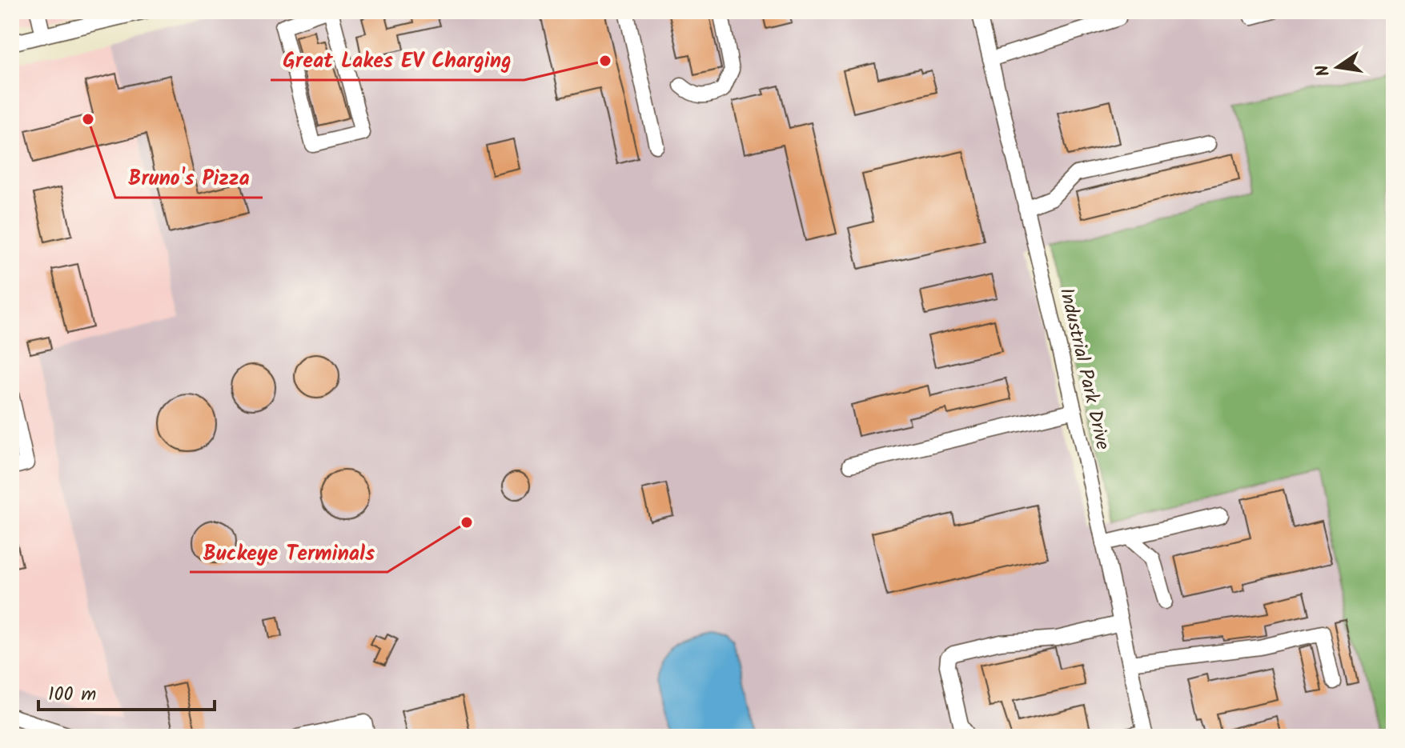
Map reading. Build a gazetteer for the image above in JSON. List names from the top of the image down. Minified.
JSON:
{"streets":{"street":["Industrial Park Drive"]},"places":["Great Lakes EV Charging","Bruno's Pizza","Buckeye Terminals"],"scale_bar":"100 m","north":"left"}
